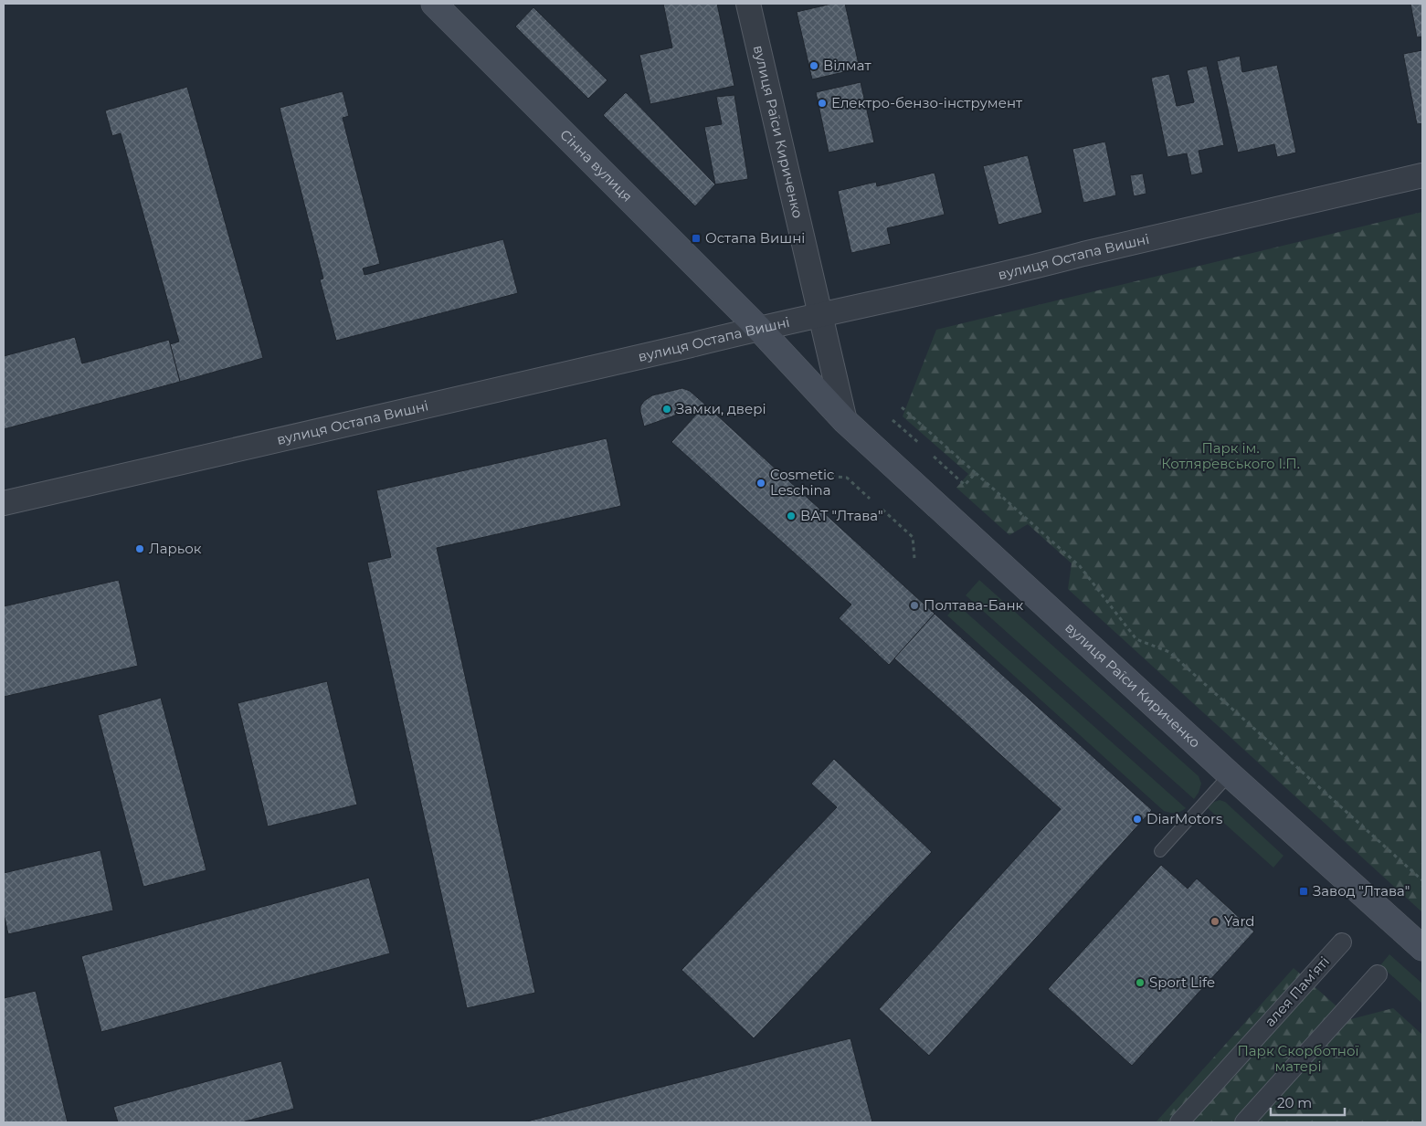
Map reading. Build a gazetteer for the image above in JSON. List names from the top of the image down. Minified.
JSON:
{"streets":{"main road":["вулиця Раїси Кириченко","Сінна вулиця"],"street":["вулиця Остапа Вишні","алея Памʼяті"]},"crossings":[["вулиця Раїси Кириченко","Сінна вулиця"],["вулиця Раїси Кириченко","вулиця Остапа Вишні"],["Сінна вулиця","вулиця Остапа Вишні"]],"parks":["Парк ім. Котляревського І.П.","Парк Скорботної матері"],"places":{"other":["Вілмат","Електро-бензо-інструмент","Замки, двері","Cosmetic Leschina","ВАТ \"Лтава\"","Ларьок","Полтава-Банк","DiarMotors","Yard","Sport Life"],"transit":["Остапа Вишні","Завод \"Лтава\""]},"scale_bar":"20 m"}
